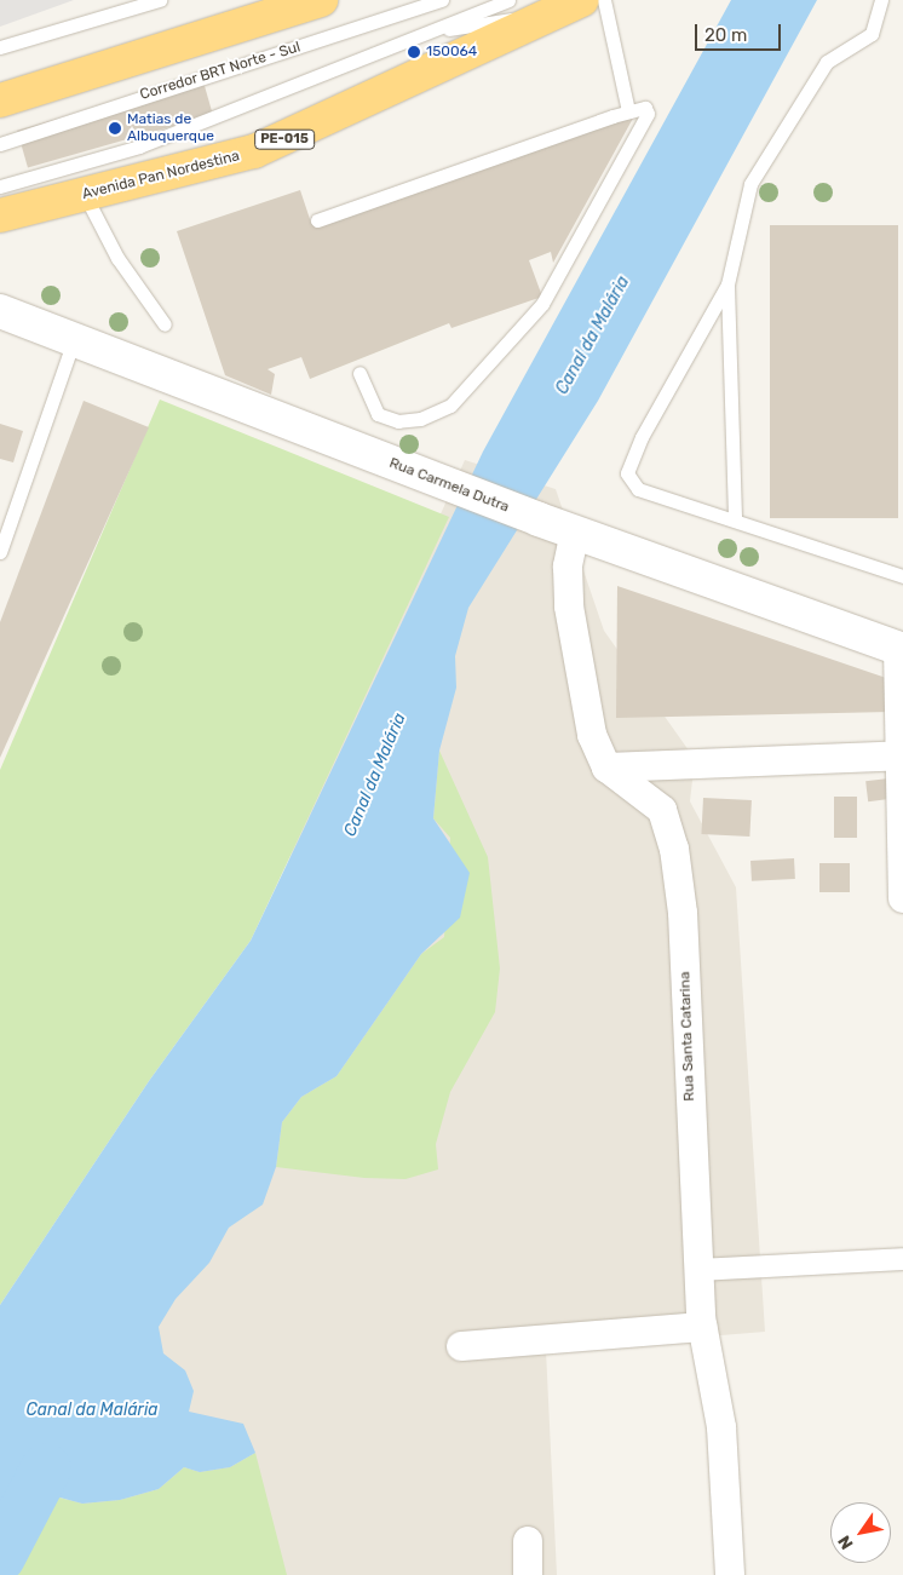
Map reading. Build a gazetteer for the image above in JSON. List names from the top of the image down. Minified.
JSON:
{"streets":{"highway":["PE-015","Avenida Pan Nordestina"],"street":["Rua Carmela Dutra","Rua Santa Catarina"],"lane":["Corredor BRT Norte - Sul"]},"crossings":[["Rua Carmela Dutra","Rua Santa Catarina"]],"water":["Canal da Malária"],"places":["150064","Matias de Albuquerque"],"scale_bar":"20 m","north":"bottom left"}
